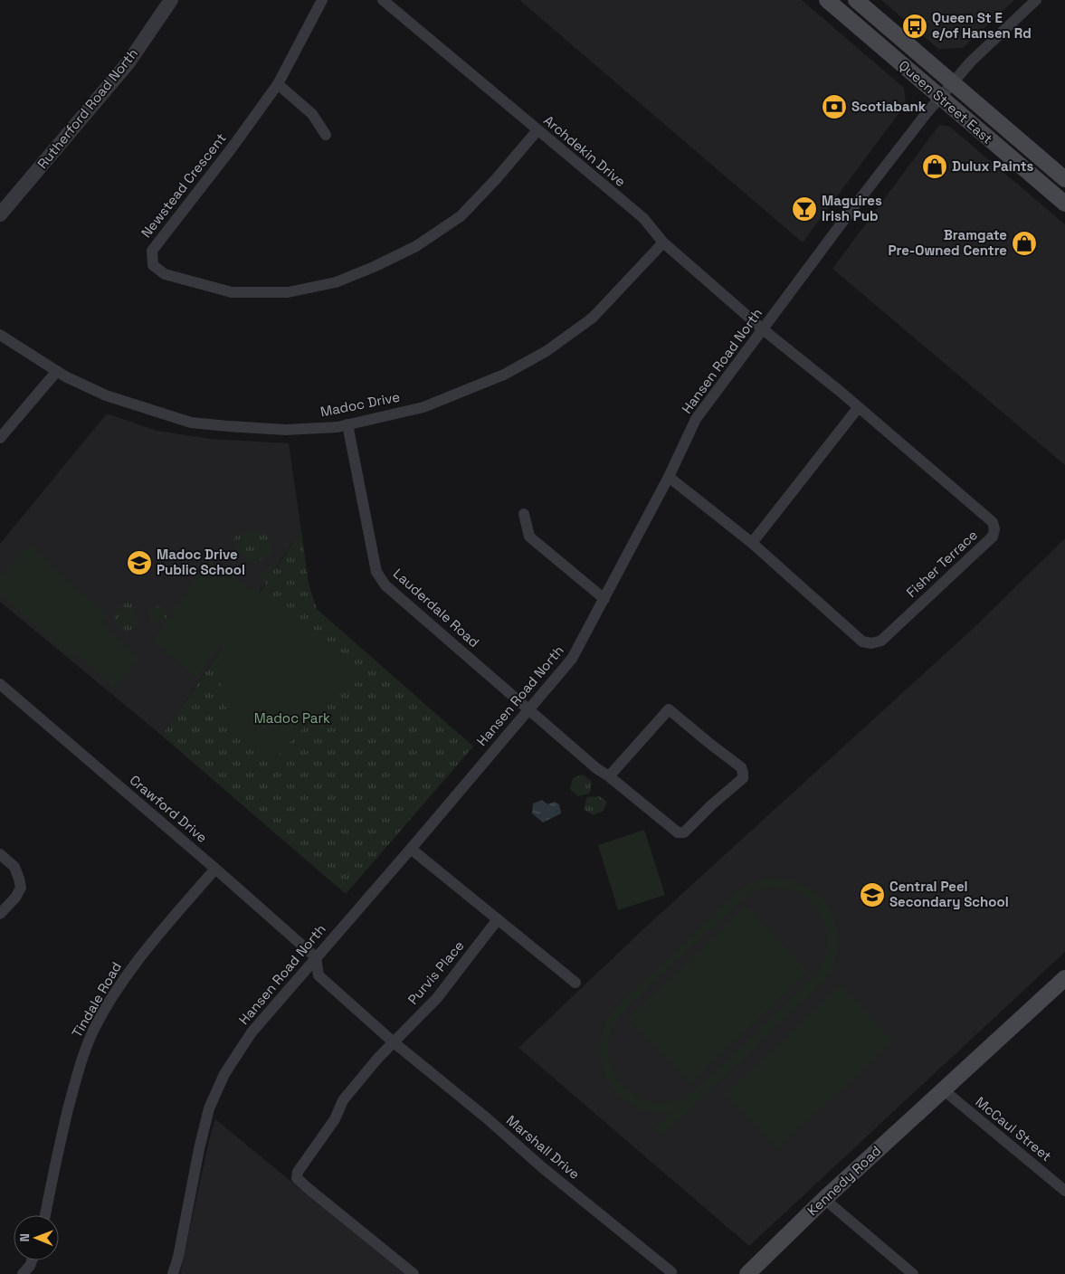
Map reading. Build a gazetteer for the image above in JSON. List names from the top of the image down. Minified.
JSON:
{"streets":{"main road":["Queen Street East","Kennedy Road"],"street":["Rutherford Road North","Archdekin Drive","Newstead Crescent","Hansen Road North","Madoc Drive","Fisher Terrace","Lauderdale Road","Crawford Drive","Purvis Place","Tindale Road","McCaul Street","Marshall Drive"]},"crossings":[["Queen Street East","Hansen Road North"],["Archdekin Drive","Newstead Crescent"],["Archdekin Drive","Hansen Road North"],["Archdekin Drive","Madoc Drive"],["Archdekin Drive","Fisher Terrace"],["Hansen Road North","Fisher Terrace"],["Hansen Road North","Lauderdale Road"],["Hansen Road North","Crawford Drive"],["Hansen Road North","Marshall Drive"],["Madoc Drive","Lauderdale Road"],["Crawford Drive","Tindale Road"],["Crawford Drive","Marshall Drive"],["Purvis Place","Marshall Drive"],["McCaul Street","Kennedy Road"]],"parks":["Madoc Park"],"places":{"bus stop":["Queen St E e/of Hansen Rd"],"bank":["Scotiabank"],"shop":["Dulux Paints","Bramgate Pre-Owned Centre"],"bar":["Maguires Irish Pub"],"school or university":["Madoc Drive Public School","Central Peel Secondary School"]},"north":"left"}
